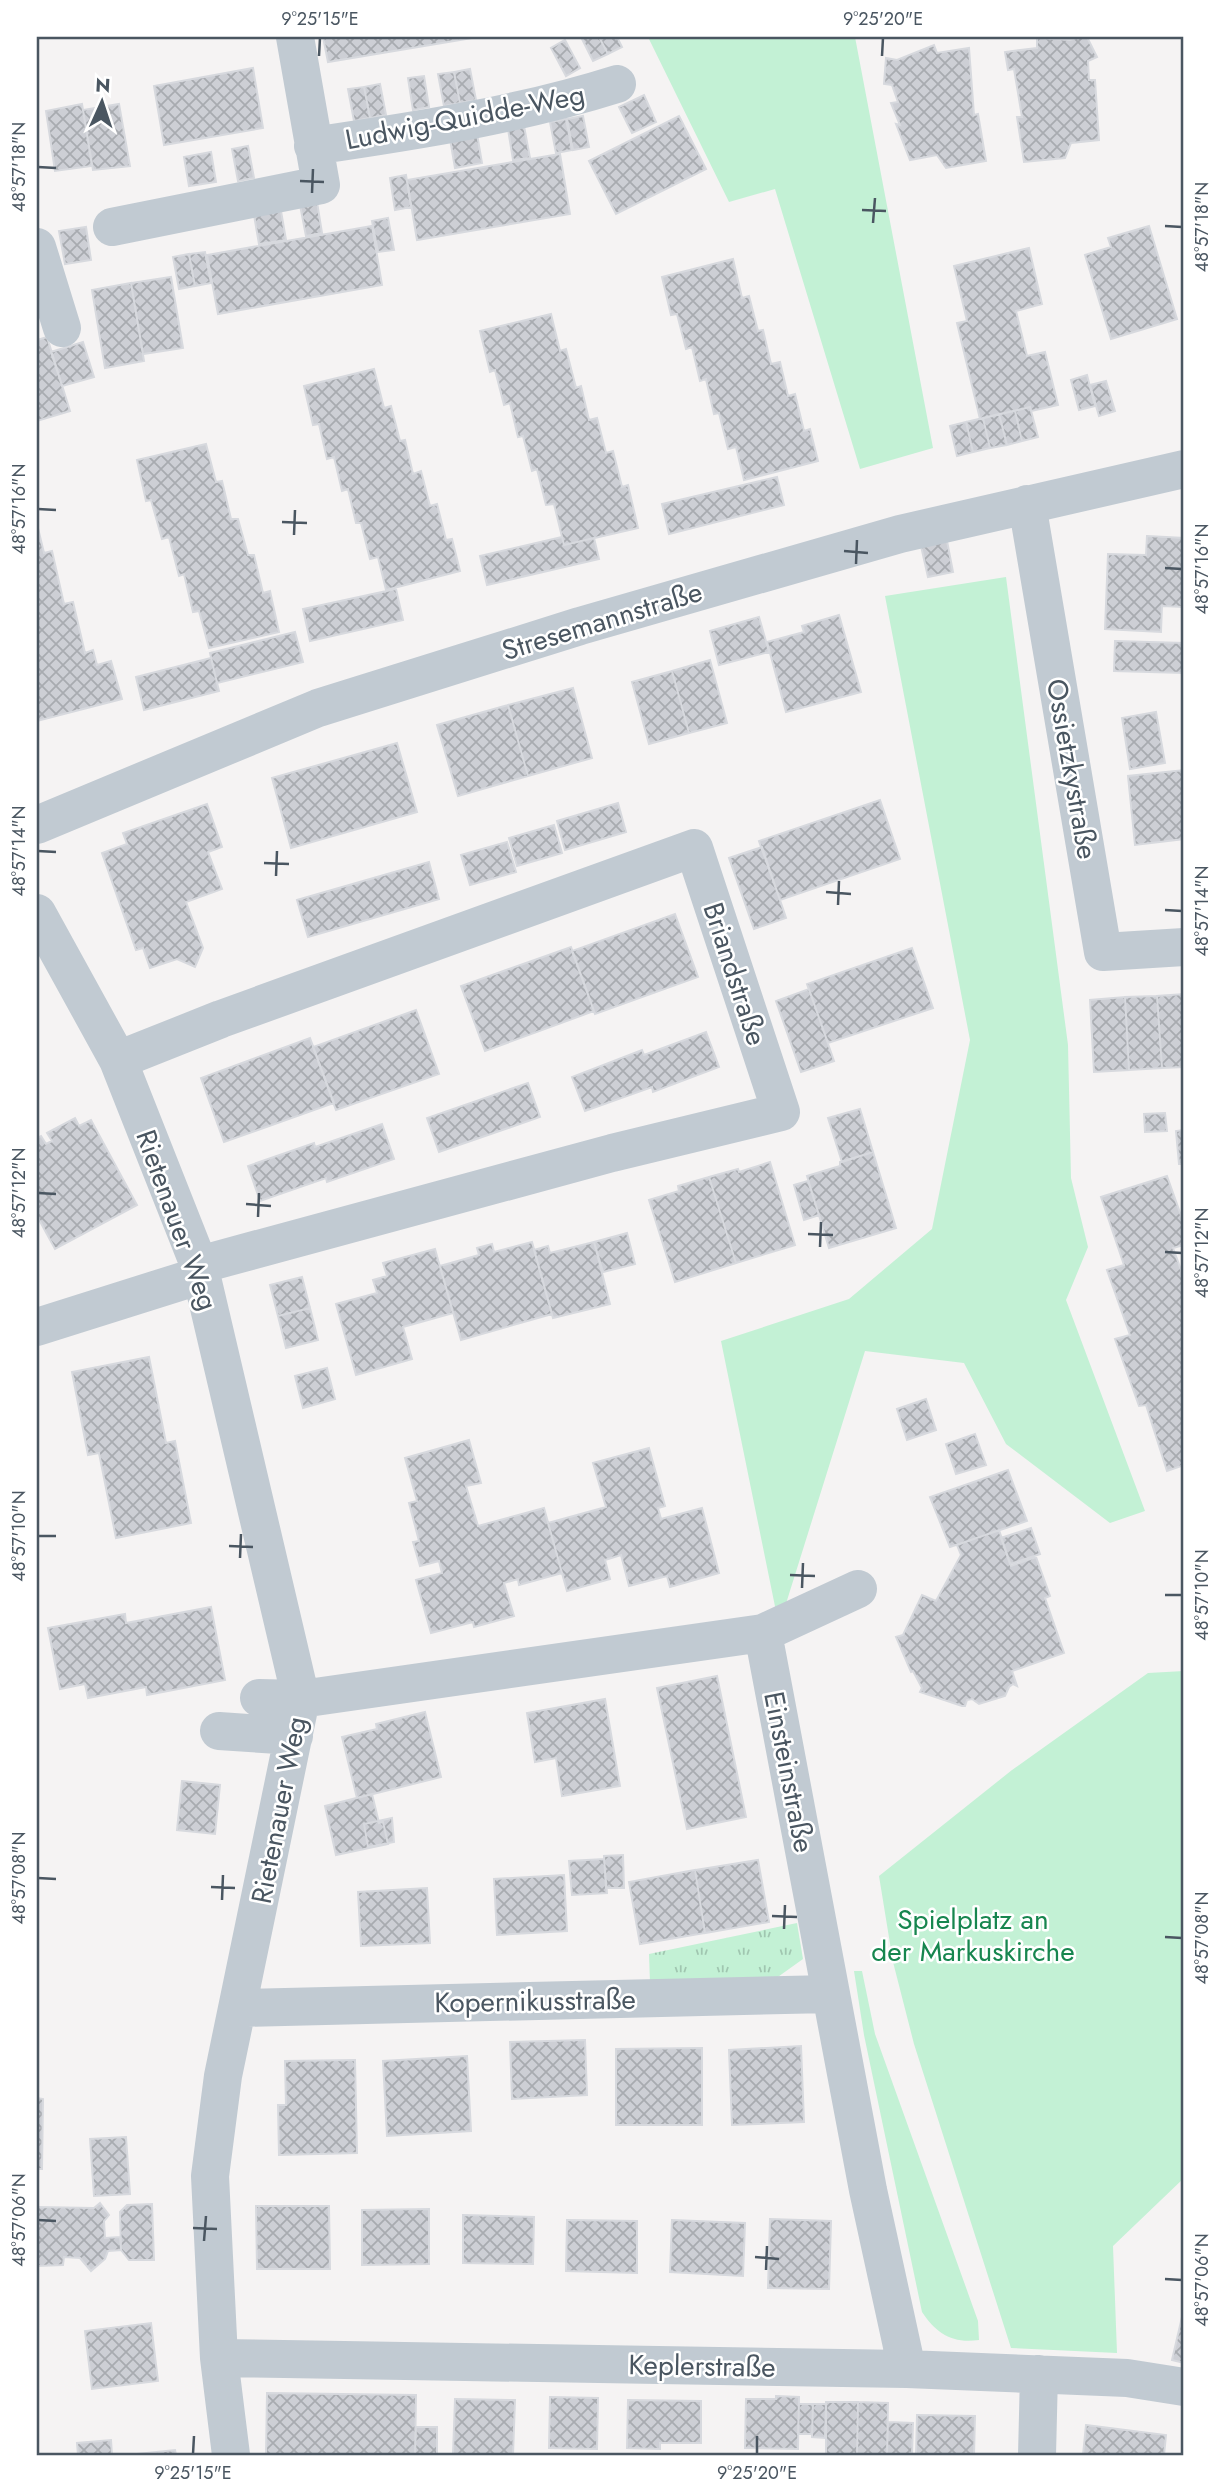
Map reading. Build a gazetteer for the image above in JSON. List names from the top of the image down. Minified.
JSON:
{"streets":{"street":["Ludwig-Quidde-Weg","Stresemannstraße","Ossietzkystraße","Briandstraße","Rietenauer Weg","Einsteinstraße","Kopernikusstraße","Keplerstraße"]},"crossings":[["Stresemannstraße","Ossietzkystraße"],["Briandstraße","Rietenauer Weg"],["Rietenauer Weg","Kopernikusstraße"],["Rietenauer Weg","Keplerstraße"],["Einsteinstraße","Kopernikusstraße"],["Einsteinstraße","Keplerstraße"]],"parks":["Spielplatz an der Markuskirche"],"north":"top","coordinates":["9°25'15\"E","9°25'20\"E","48°57'18\"N","48°57'16\"N","48°57'14\"N","48°57'12\"N","48°57'10\"N","48°57'08\"N","48°57'06\"N"]}
